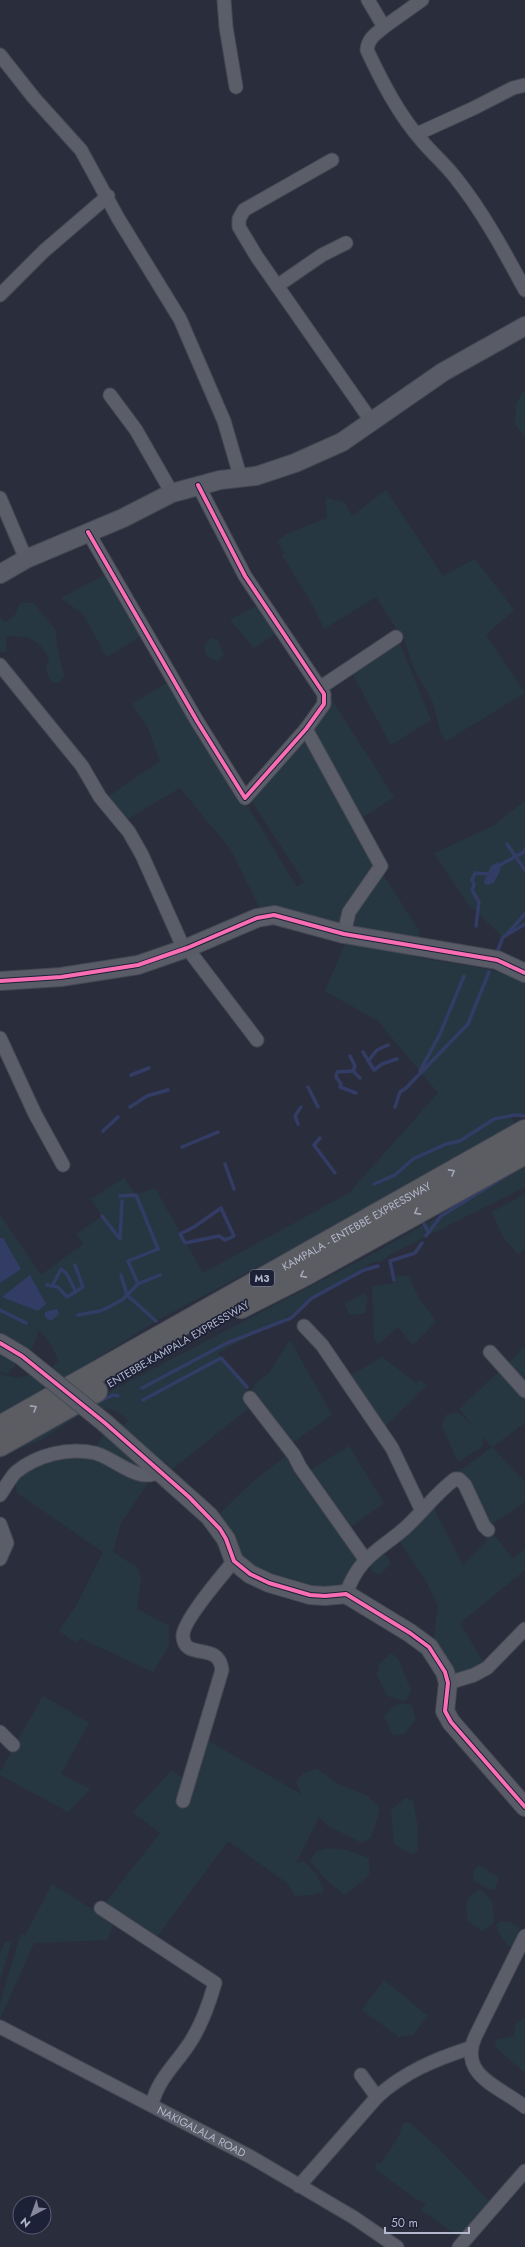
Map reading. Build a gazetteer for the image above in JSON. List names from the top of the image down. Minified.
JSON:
{"streets":{"highway":["KAMPALA - ENTEBBE EXPRESSWAY","M3","ENTEBBE-KAMPALA EXPRESSWAY"],"street":["NAKIGALALA ROAD"]},"one_way":["KAMPALA - ENTEBBE EXPRESSWAY","ENTEBBE-KAMPALA EXPRESSWAY"],"scale_bar":"50 m","north":"bottom left"}
